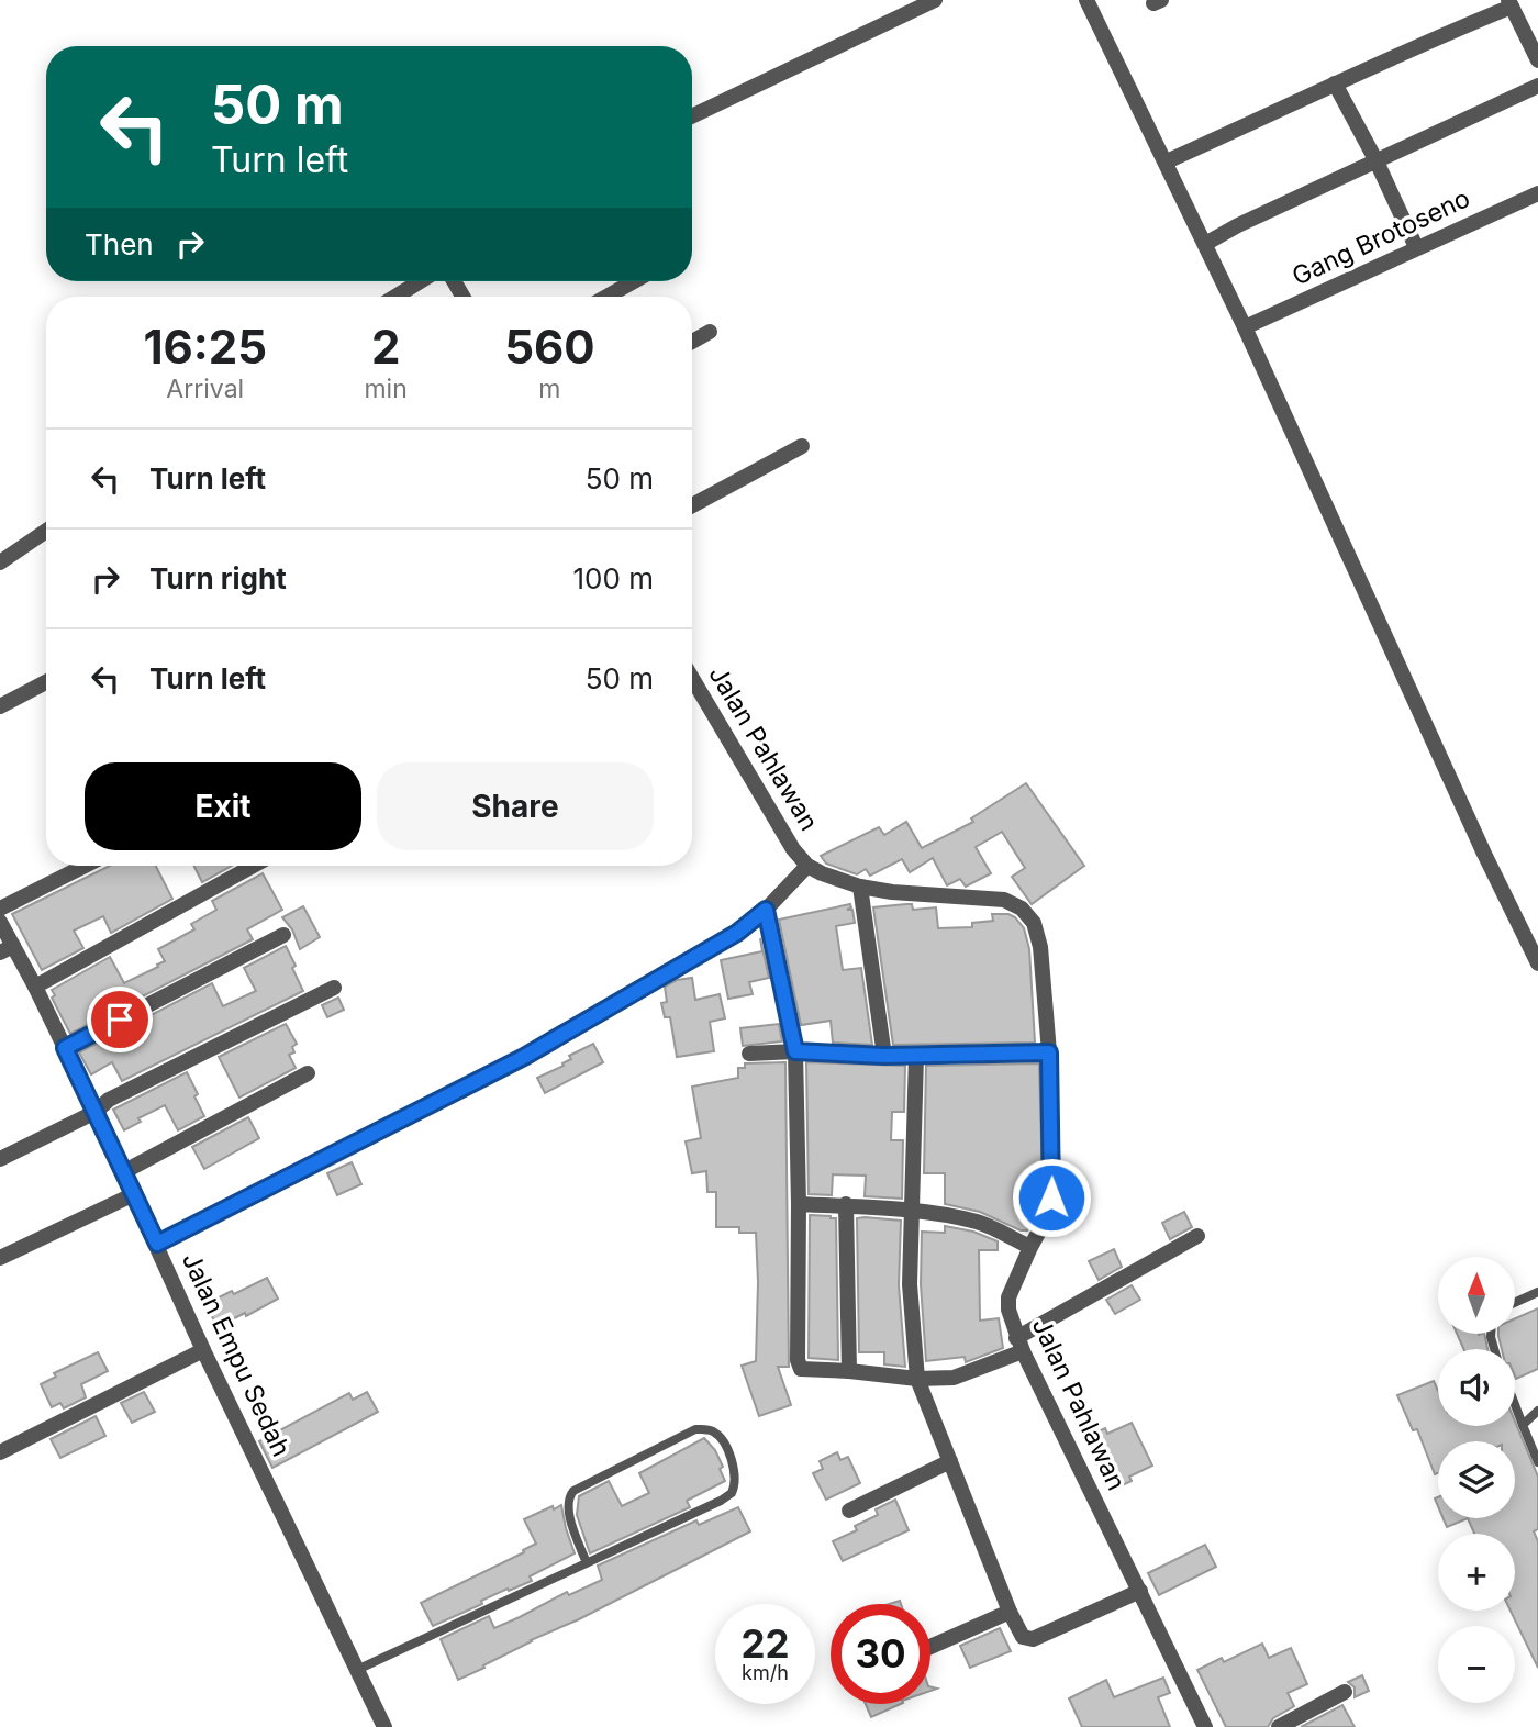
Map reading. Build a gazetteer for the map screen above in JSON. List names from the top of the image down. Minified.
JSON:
{"streets":{"street":["Gang Brotoseno","Jalan Pahlawan","Jalan Empu Sedah"]},"north":"top","page":{"turn":["50 m","Turn left"],"then":"Then","eta":["16:25","Arrival","2","min","560","m"],"list":[{"name":"Turn left","value":"50 m"},{"name":"Turn right","value":"100 m"},{"name":"Turn left","value":"50 m"}],"buttons":["Exit","Share"],"map_buttons":["+","−"],"speed":"22 km/h","limit":"30"}}
